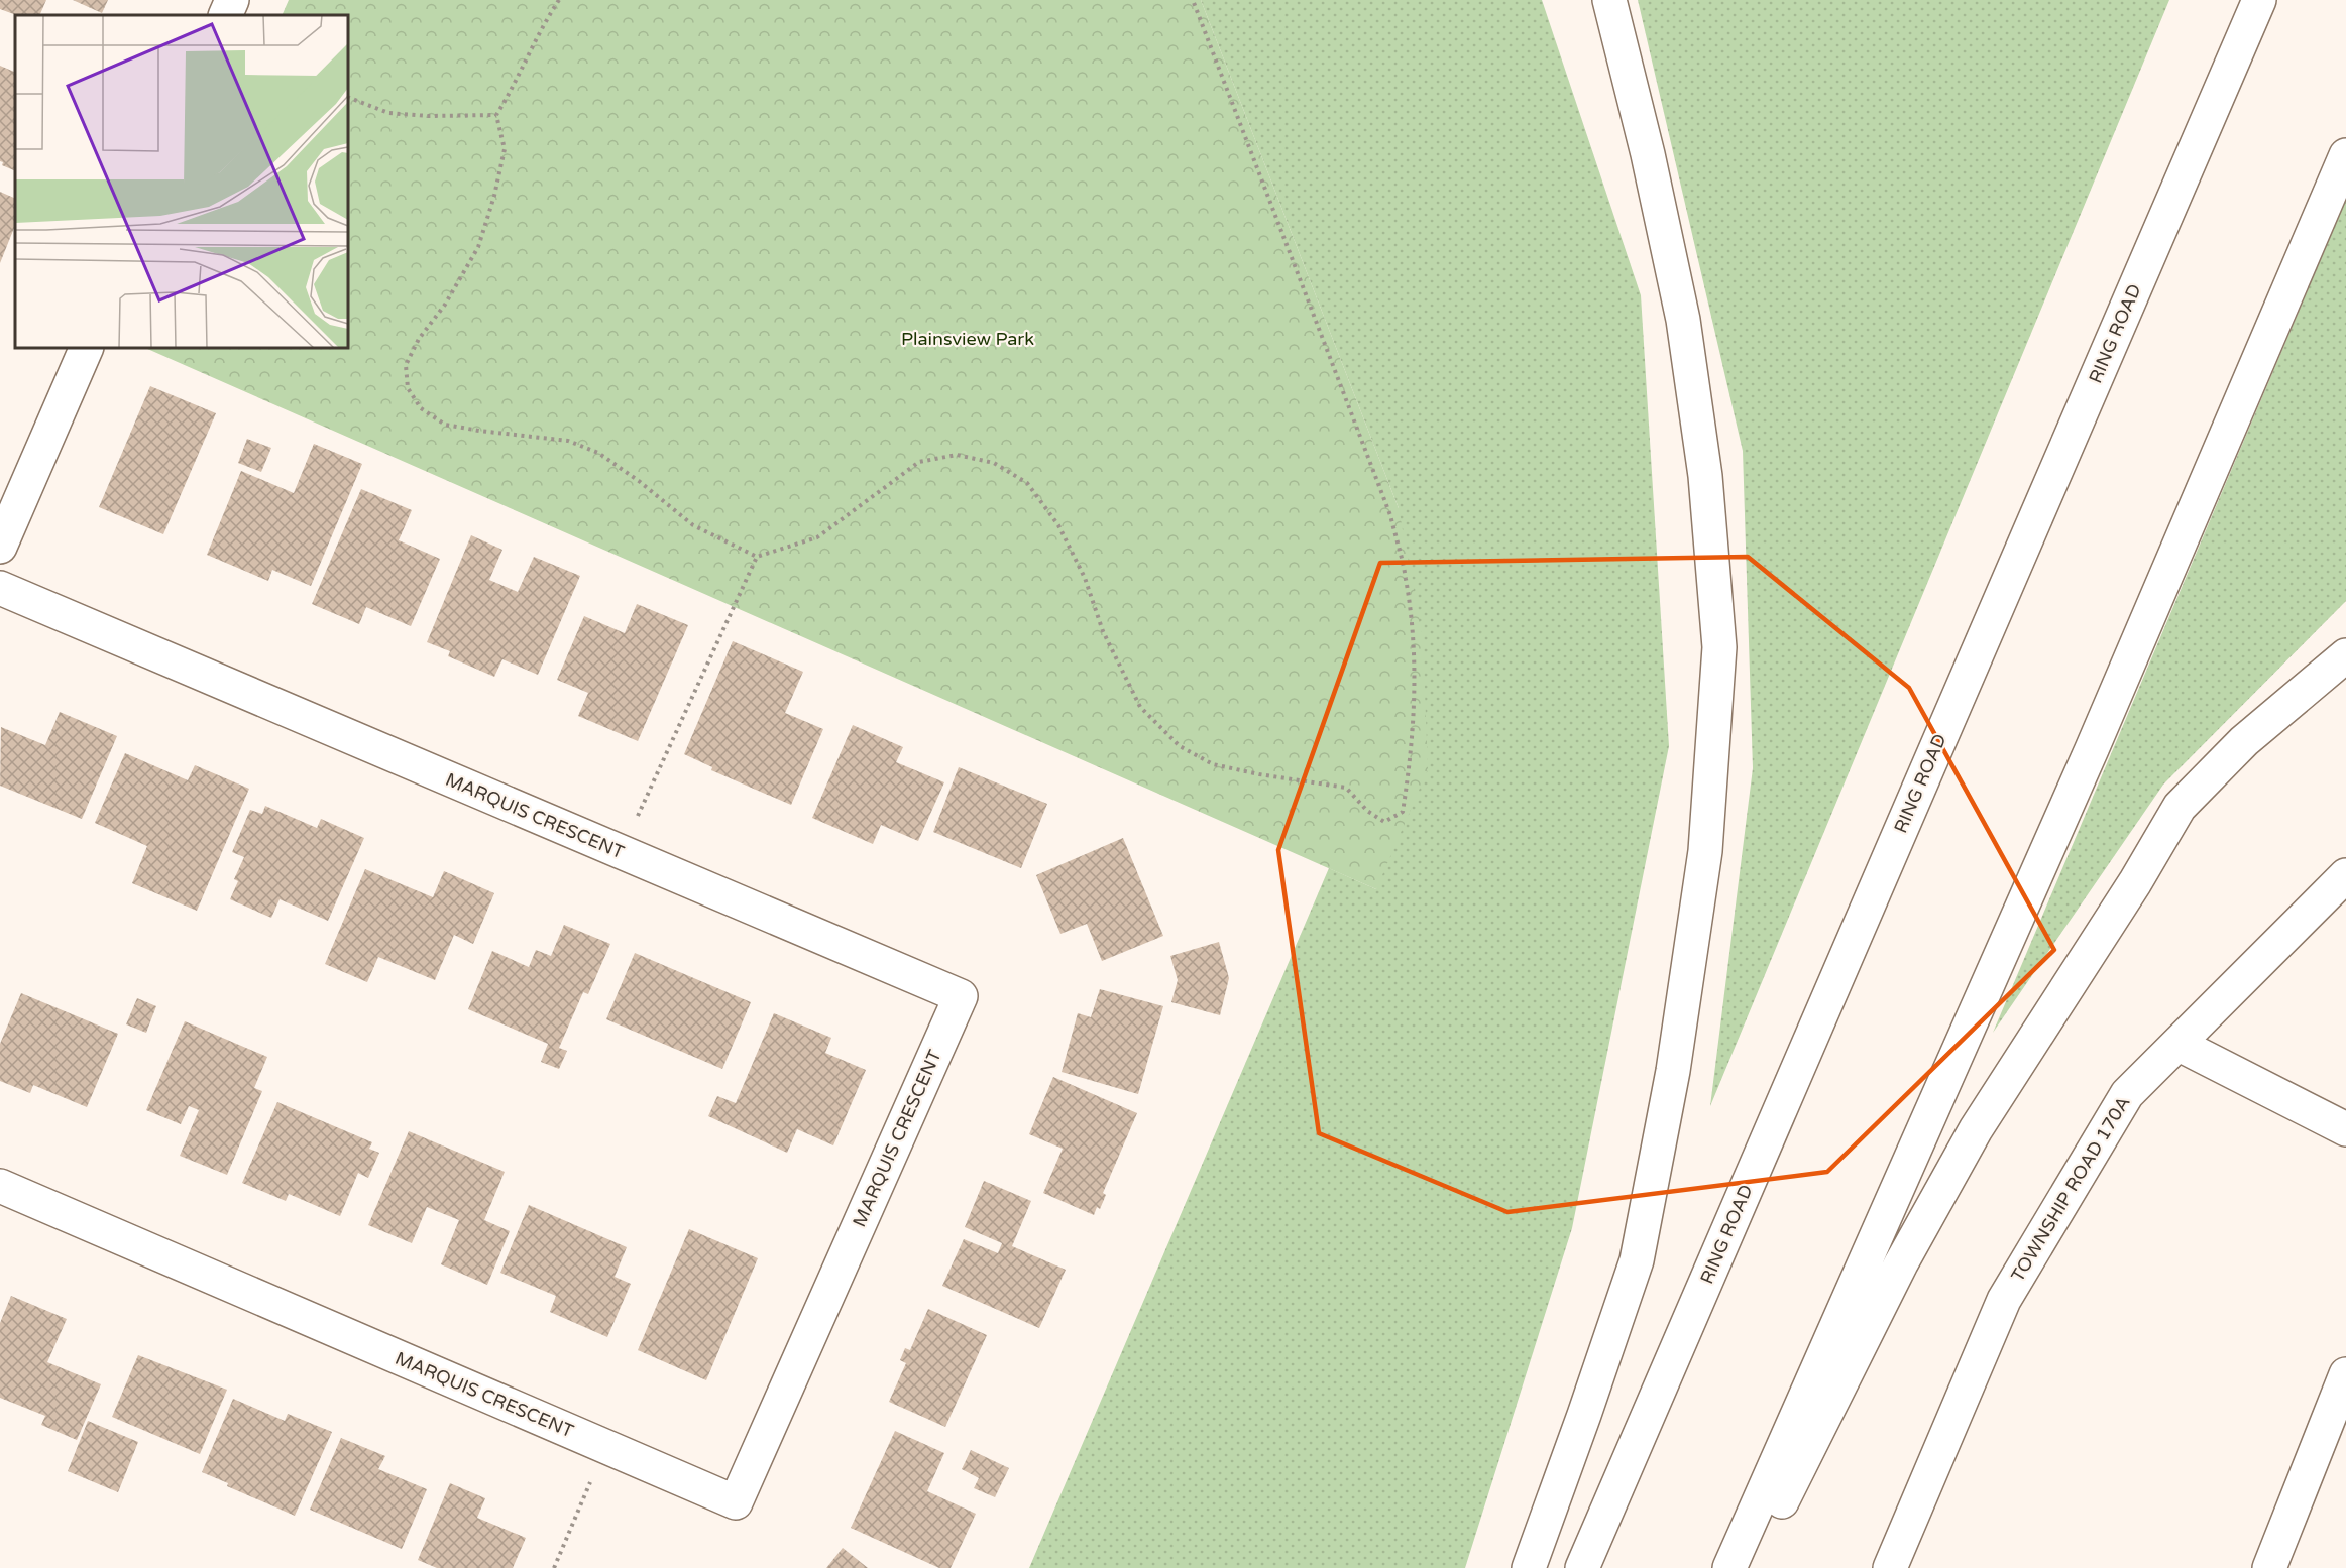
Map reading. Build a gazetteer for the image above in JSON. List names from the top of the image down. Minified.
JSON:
{"streets":{"main road":["RING ROAD","MARQUIS CRESCENT","TOWNSHIP ROAD 170A"]},"parks":["Plainsview Park"]}
